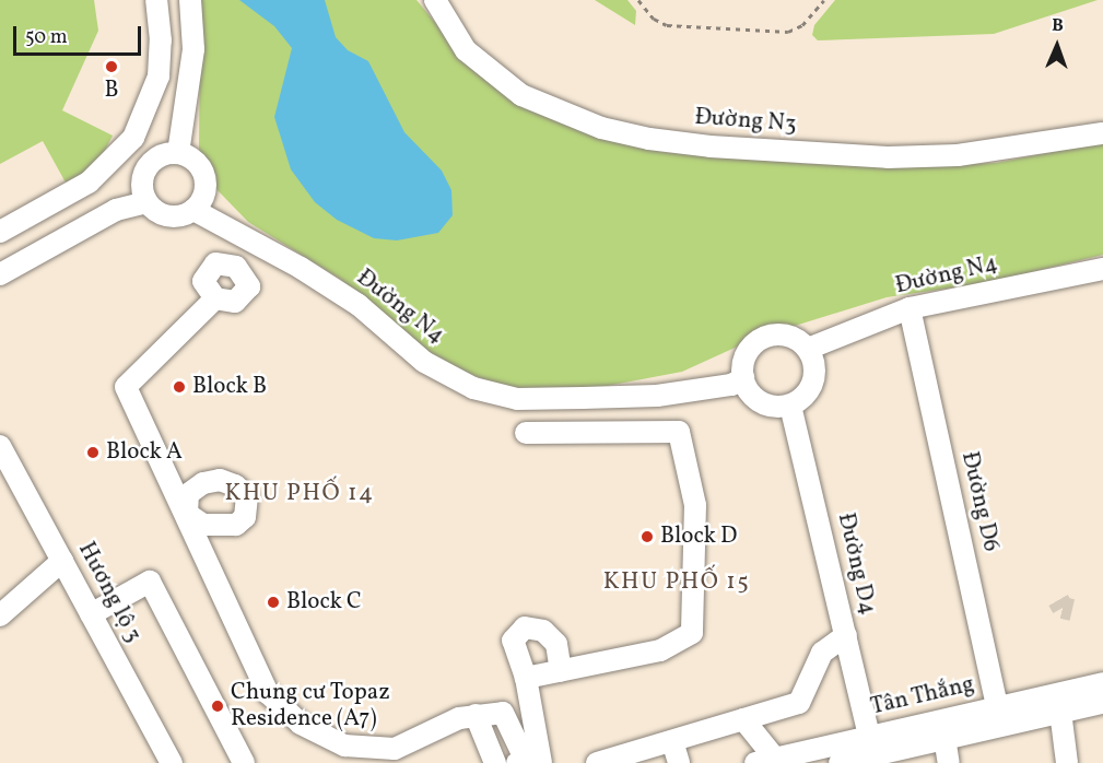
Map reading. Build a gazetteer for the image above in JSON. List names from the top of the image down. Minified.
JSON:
{"streets":{"street":["Đường N3","Đường N4","Đường D6","Đường D4","Hương lộ 3","Tân Thắng"]},"crossings":[["Đường N4","Đường D6"],["Đường N4","Đường D4"],["Đường D6","Tân Thắng"],["Đường D4","Tân Thắng"]],"districts":["KHU PHỐ 14","KHU PHỐ 15"],"places":["B","Block B","Block A","Block D","Block C","Chung cư Topaz Residence (A7)"],"scale_bar":"50 m","north":"top"}
